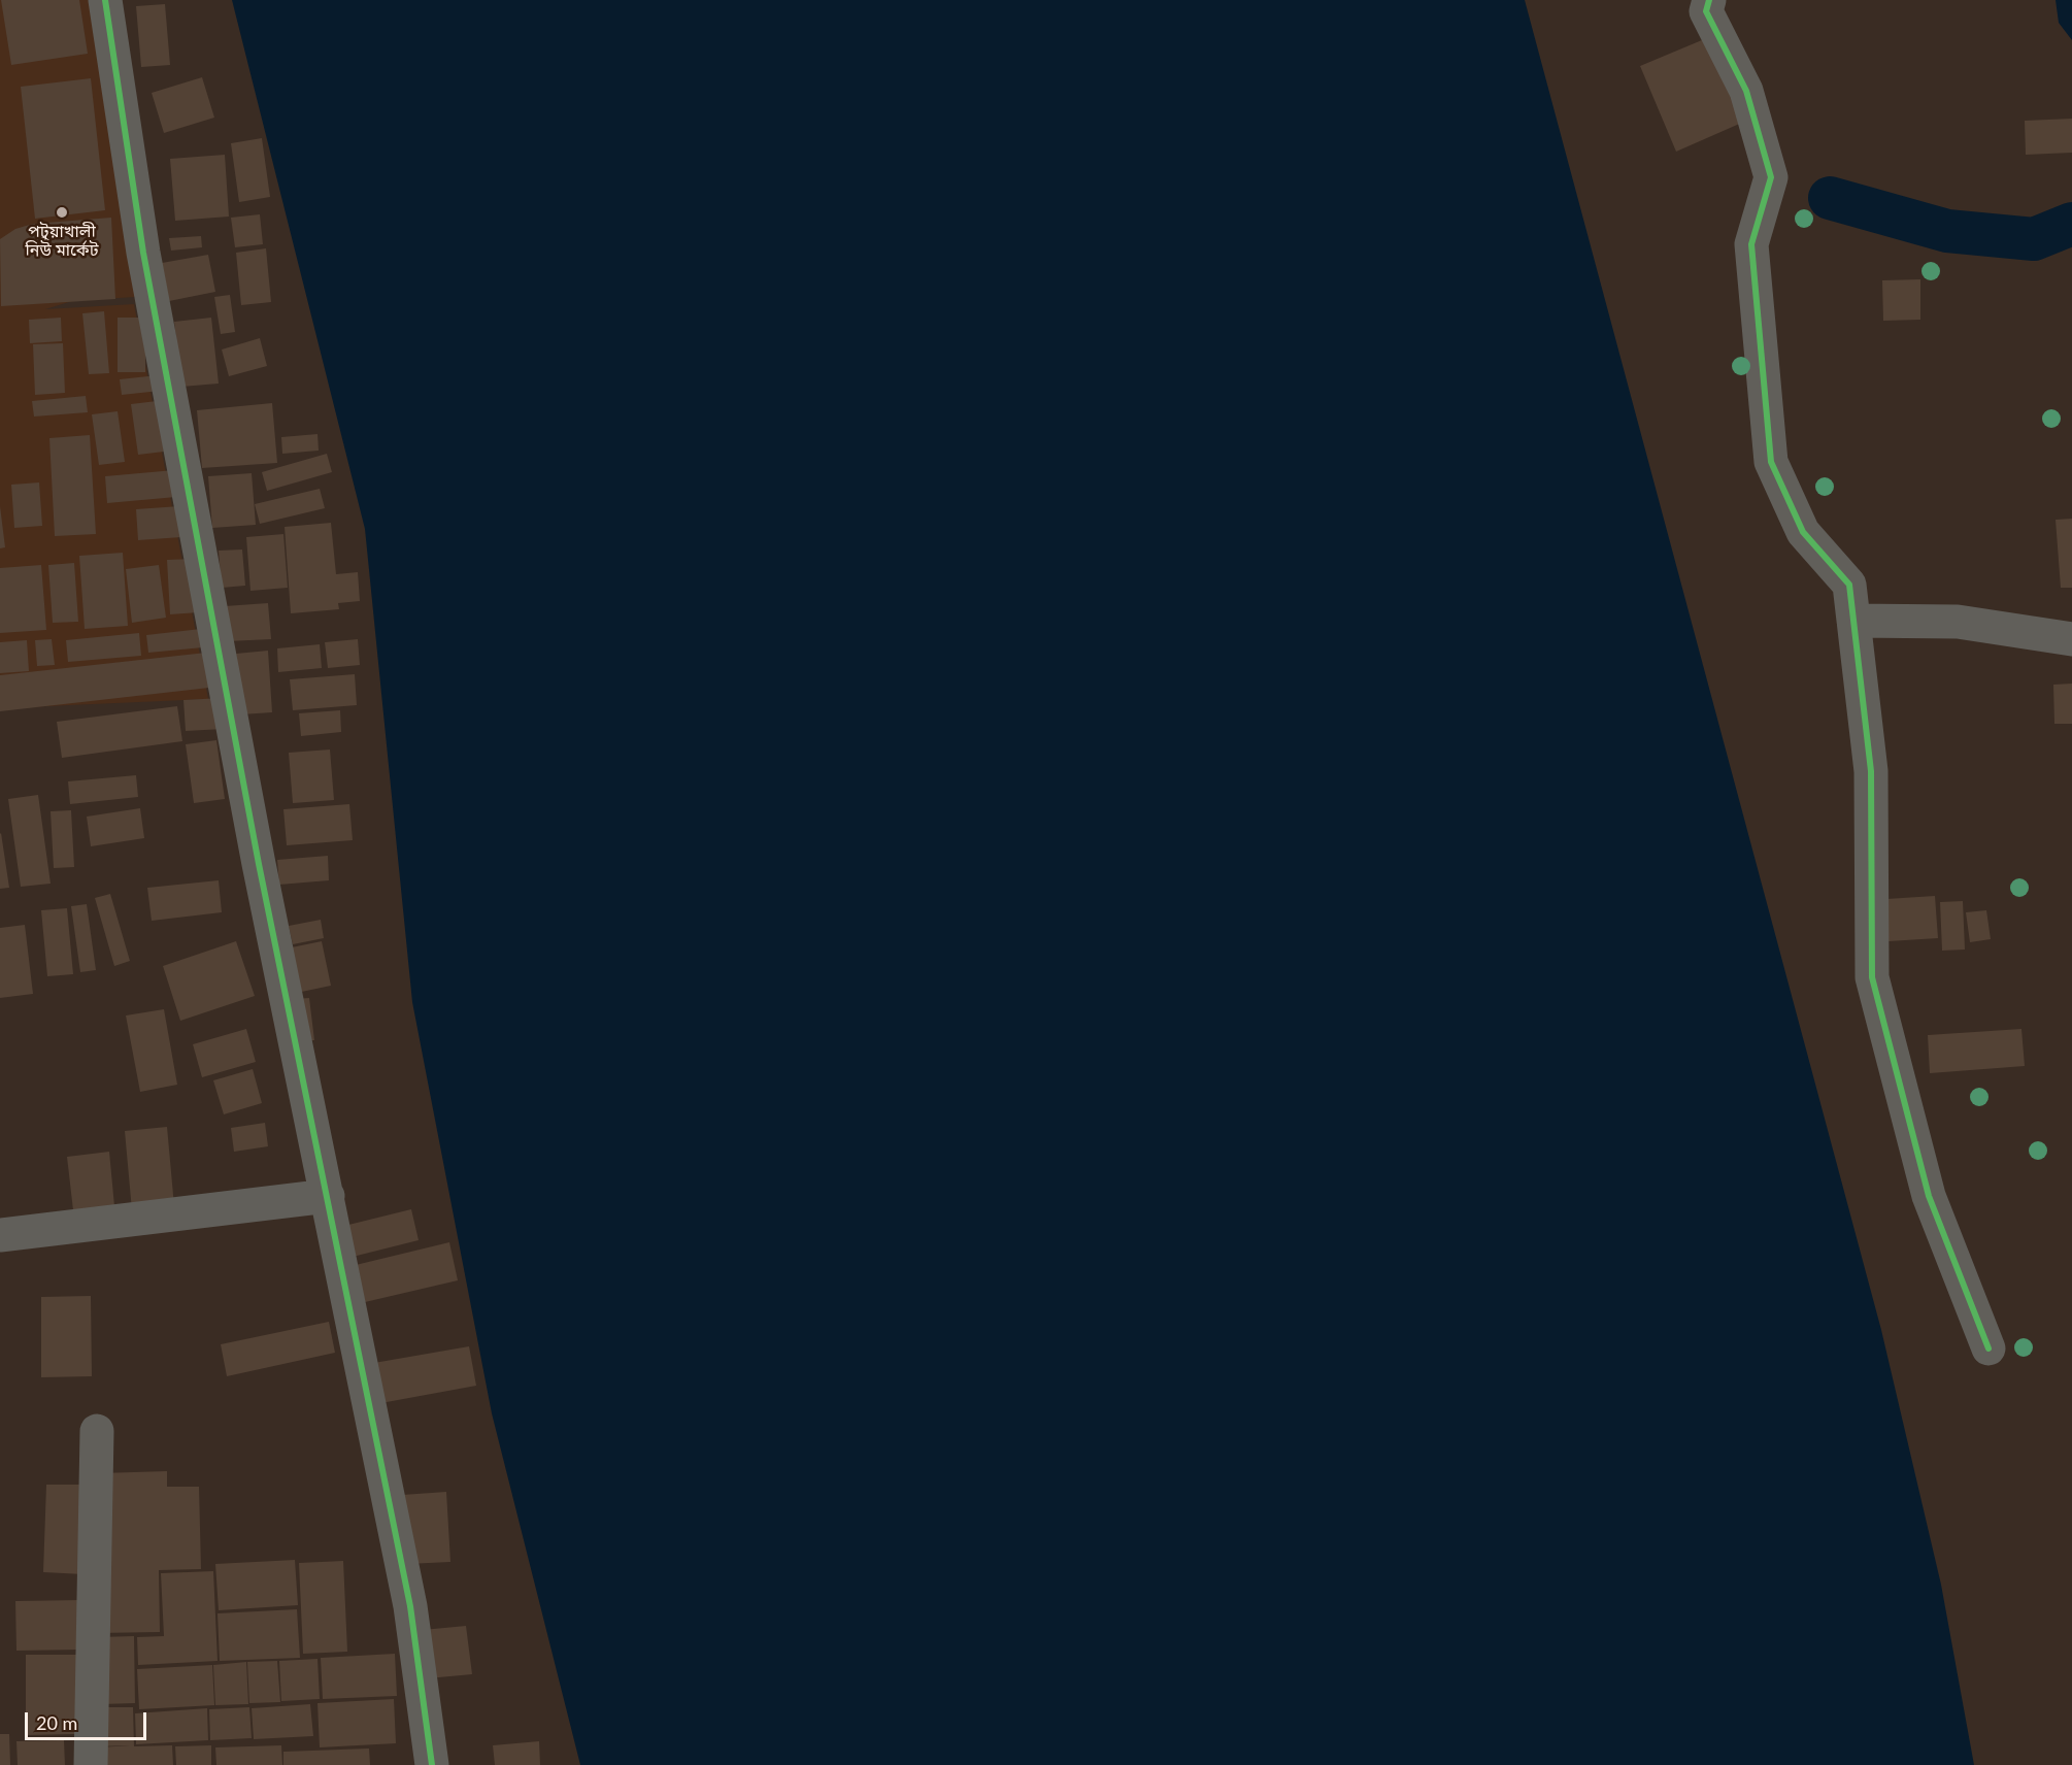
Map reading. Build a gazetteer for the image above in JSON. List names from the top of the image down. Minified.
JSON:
{"places":["পটুয়াখালী নিউ মার্কেট"],"scale_bar":"20 m"}
